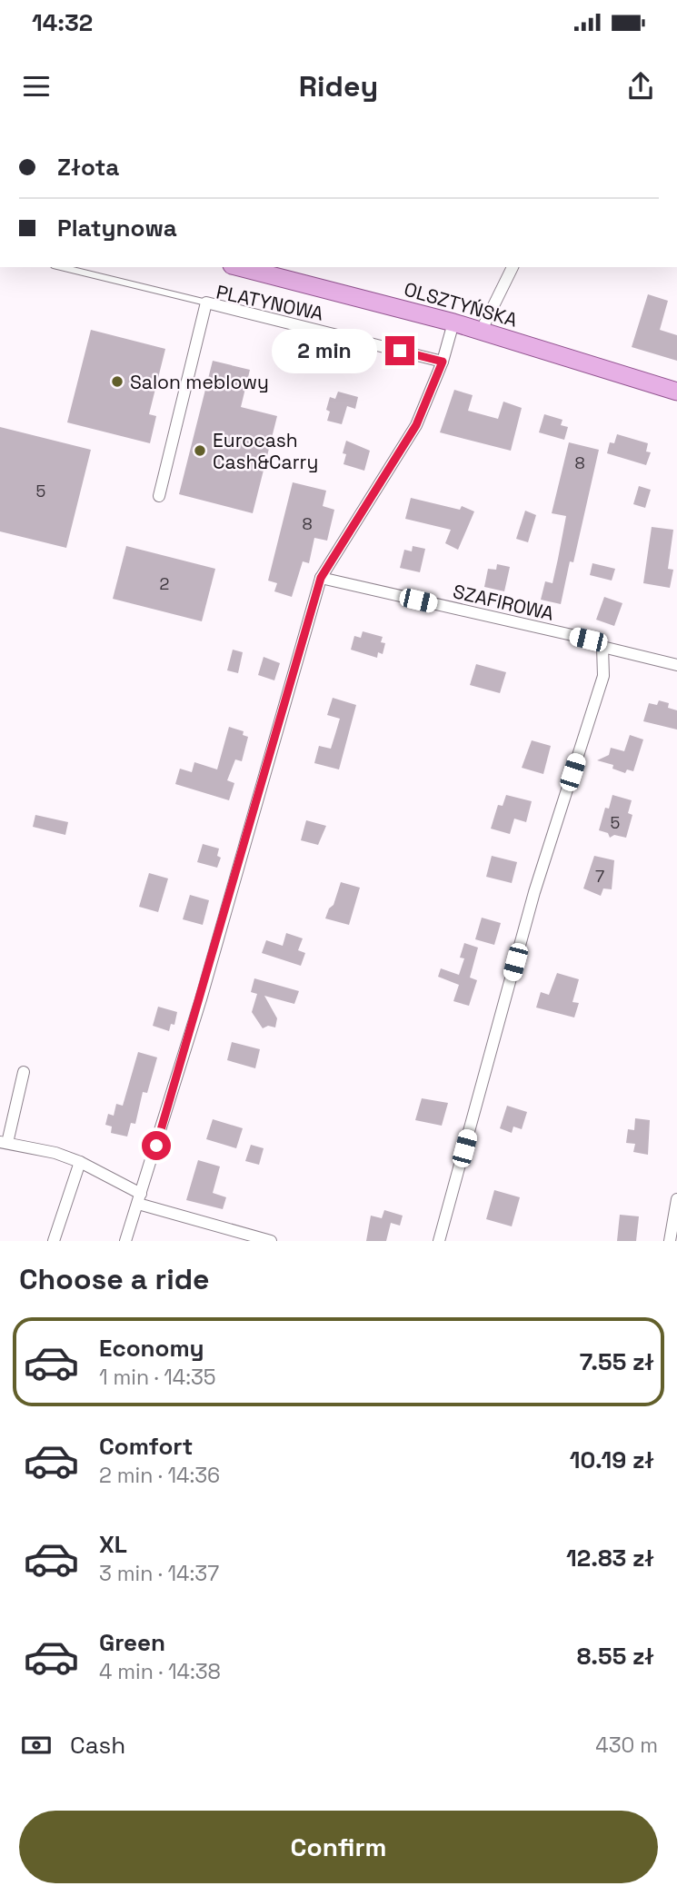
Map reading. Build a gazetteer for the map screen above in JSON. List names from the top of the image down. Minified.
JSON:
{"streets":{"main road":["OLSZTYŃSKA"],"street":["PLATYNOWA","SZAFIROWA"]},"places":["Salon meblowy","Eurocash Cash&Carry"],"house_numbers":["8","5","8","2","5","7"],"page":{"status":"14:32","header":"Ridey","banner":["Złota","Platynowa"],"bubble":"2 min","heading":"Choose a ride","list":[{"name":"Economy","note":"1 min · 14:35","value":"7.55 zł"},{"name":"Comfort","note":"2 min · 14:36","value":"10.19 zł"},{"name":"XL","note":"3 min · 14:37","value":"12.83 zł"},{"name":"Green","note":"4 min · 14:38","value":"8.55 zł"}],"pay":["Cash","430 m"],"buttons":"Confirm"}}
